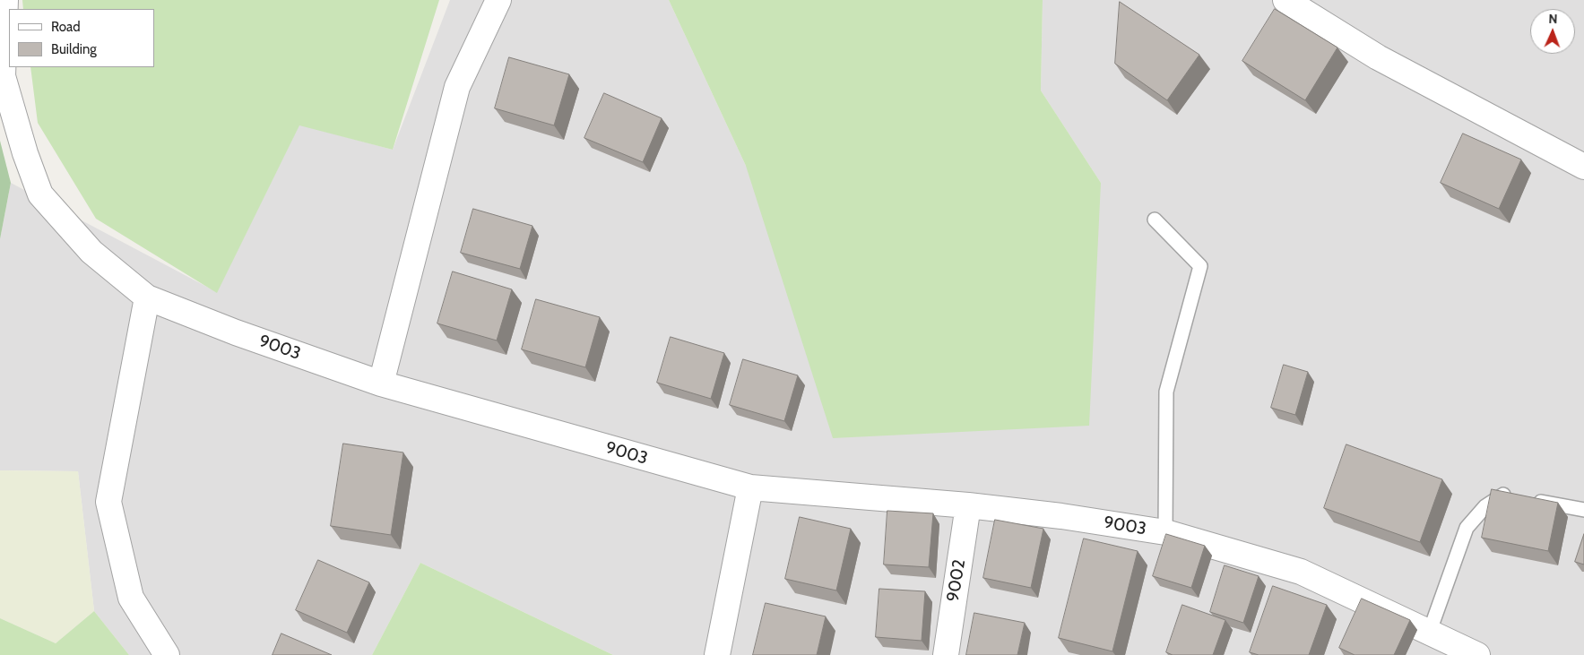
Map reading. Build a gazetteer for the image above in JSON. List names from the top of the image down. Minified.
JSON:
{"streets":{"street":["9003","9002"]},"crossings":[["9003","9002"]],"legend":["Road","Building"],"north":"top"}
